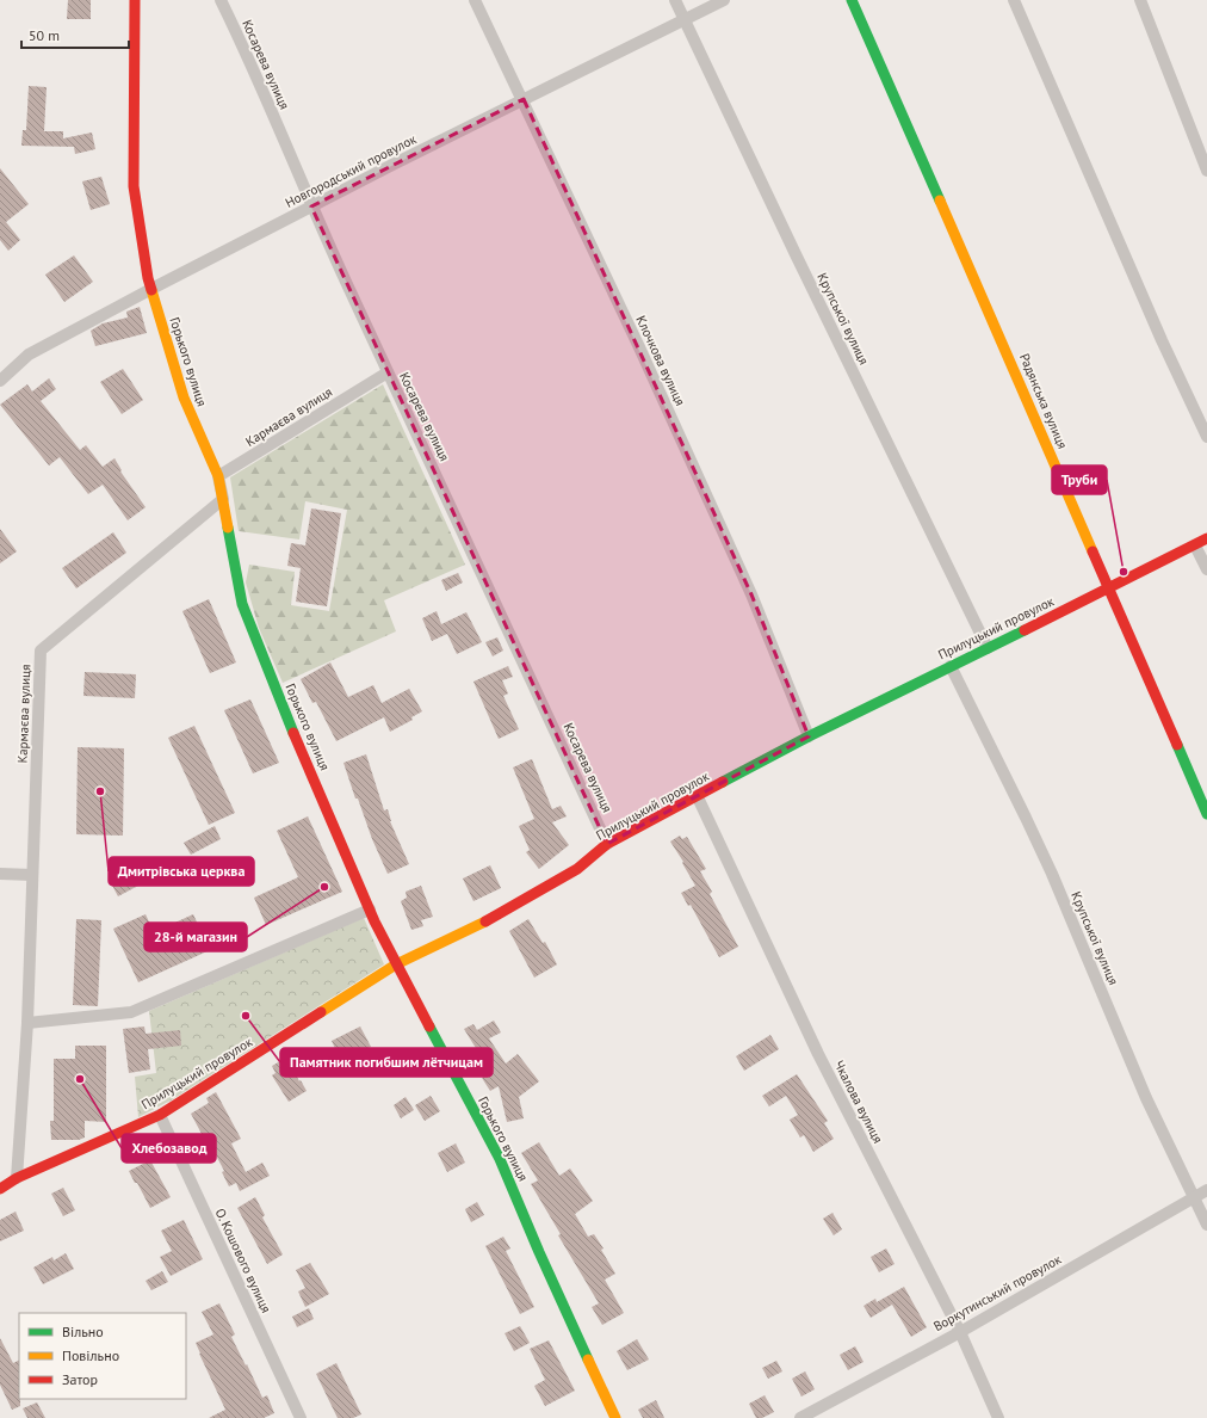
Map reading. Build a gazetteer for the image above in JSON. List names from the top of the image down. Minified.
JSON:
{"streets":{"street":["Косарева вулиця","Новгородський провулок","Крупської вулиця","Клочкова вулиця","Горького вулиця","Радянська вулиця","Кармаєва вулиця","Прилуцький провулок","Чкалова вулиця","О. Кошового вулиця","Воркутинський провулок"]},"crossings":[["Косарева вулиця","Новгородський провулок"],["Косарева вулиця","Кармаєва вулиця"],["Косарева вулиця","Прилуцький провулок"],["Новгородський провулок","Крупської вулиця"],["Новгородський провулок","Клочкова вулиця"],["Новгородський провулок","Горького вулиця"],["Крупської вулиця","Прилуцький провулок"],["Крупської вулиця","Воркутинський провулок"],["Клочкова вулиця","Прилуцький провулок"],["Горького вулиця","Кармаєва вулиця"],["Горького вулиця","Прилуцький провулок"],["Радянська вулиця","Прилуцький провулок"],["Кармаєва вулиця","Прилуцький провулок"],["Прилуцький провулок","Чкалова вулиця"],["Прилуцький провулок","О. Кошового вулиця"],["Чкалова вулиця","Воркутинський провулок"]],"places":["Труби","Дмитрівська церква","28-й магазин","Памятник погибшим лётчицам","Хлебозавод"],"legend":["Вільно","Повільно","Затор"],"scale_bar":"50 m"}
